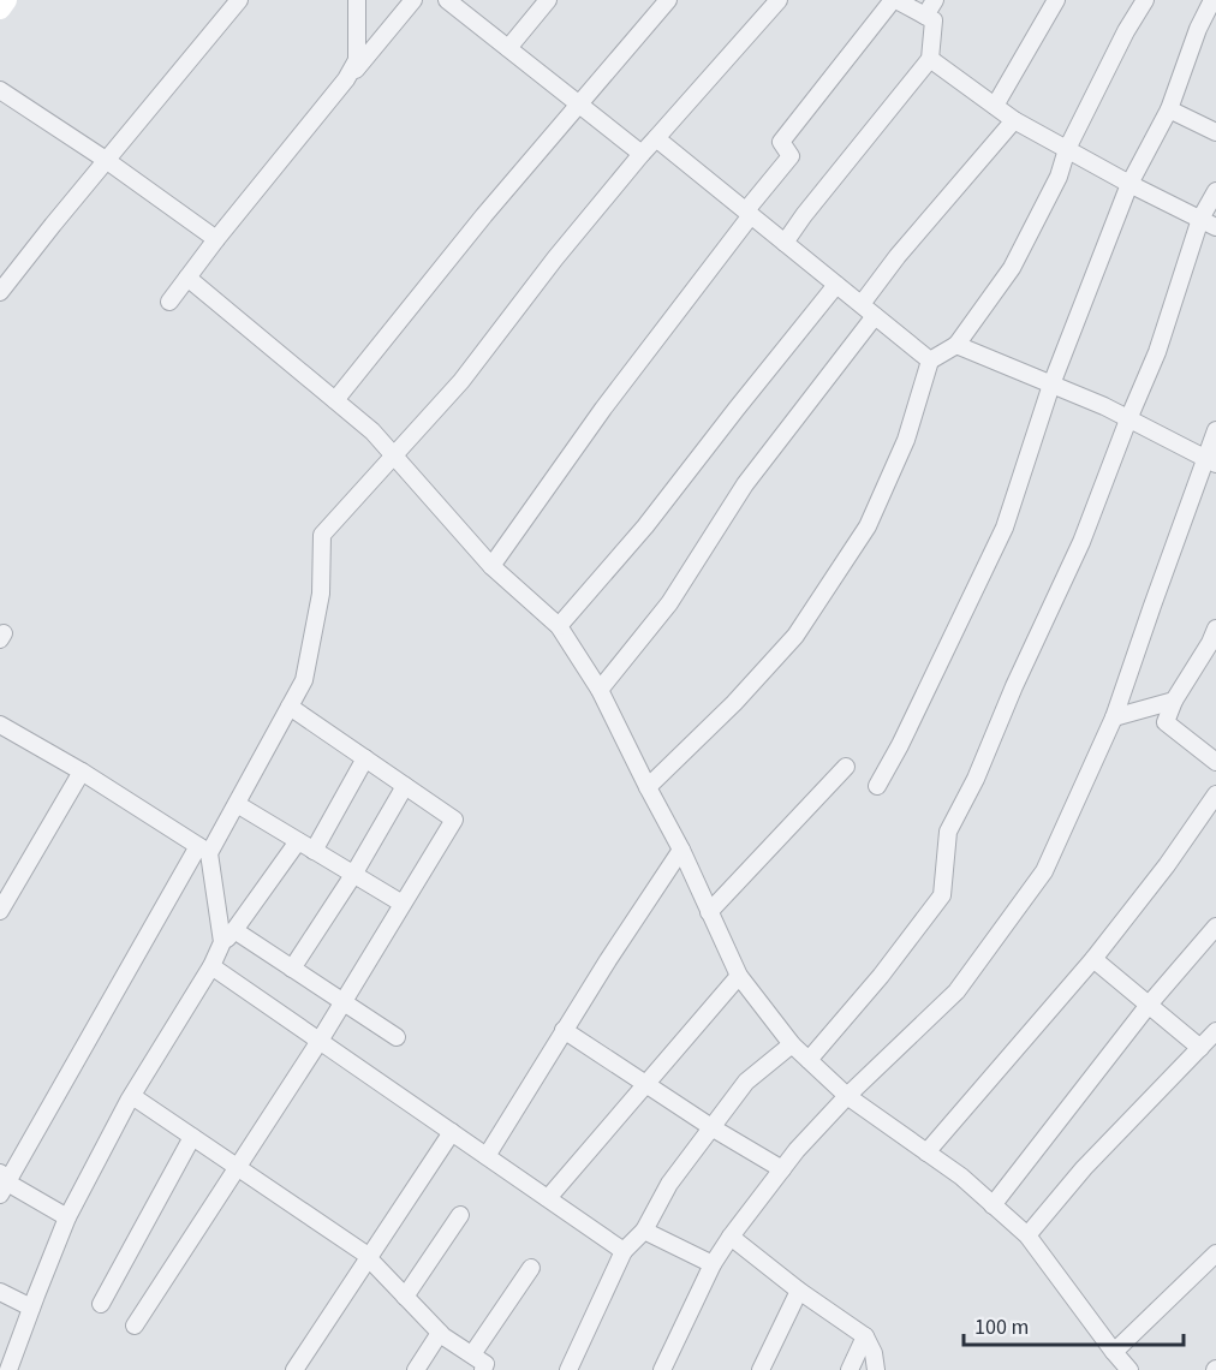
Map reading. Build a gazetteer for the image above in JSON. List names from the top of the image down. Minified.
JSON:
{"scale_bar":"100 m"}
